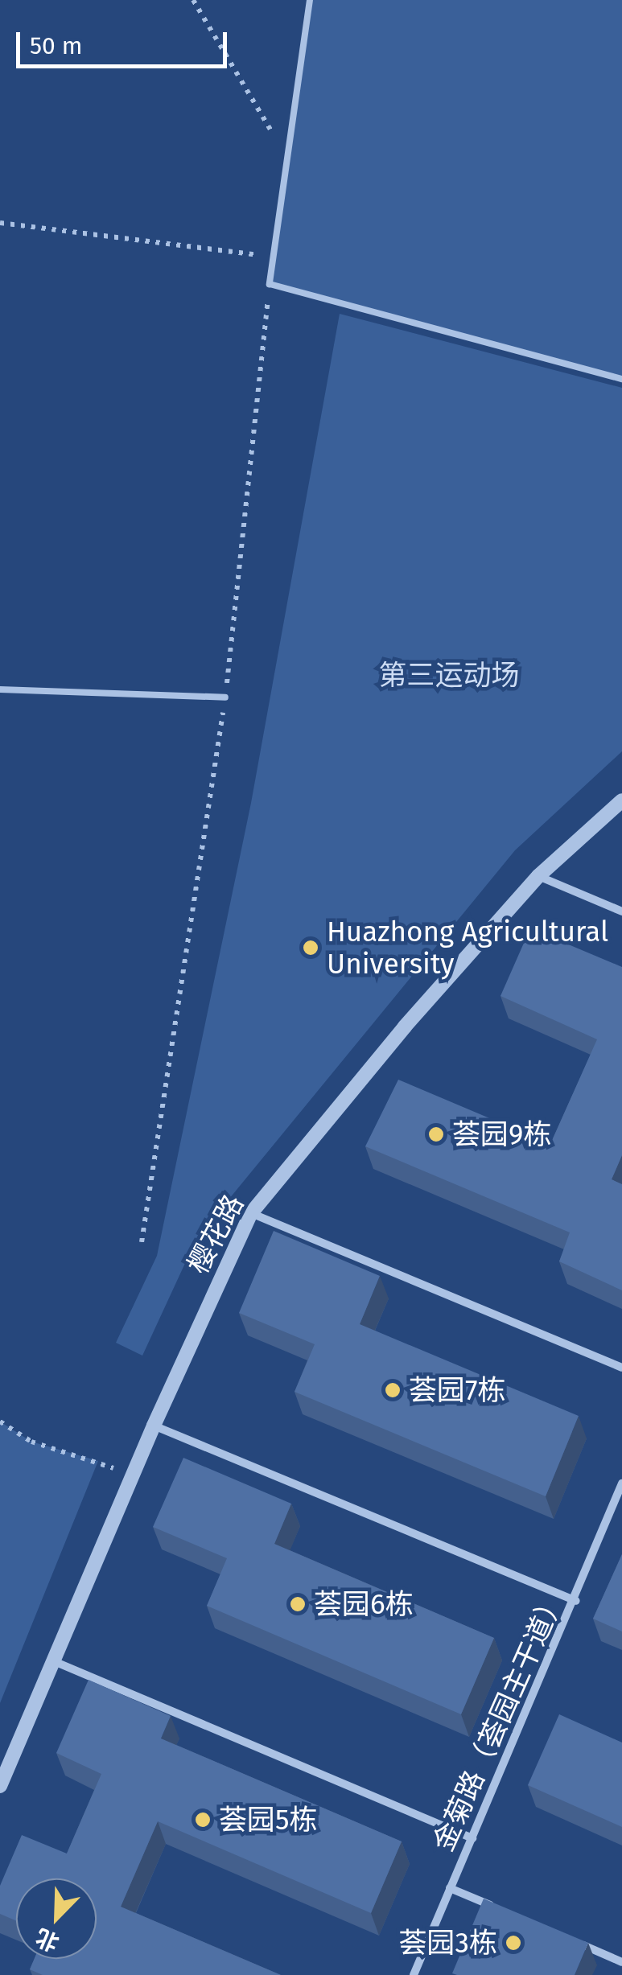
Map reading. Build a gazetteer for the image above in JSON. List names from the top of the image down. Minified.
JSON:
{"streets":{"street":["樱花路","金菊路（荟园主干道）"]},"parks":["第三运动场"],"places":["Huazhong Agricultural University","荟园9栋","荟园7栋","荟园6栋","荟园5栋","荟园3栋"],"scale_bar":"50 m","north":"bottom left"}
